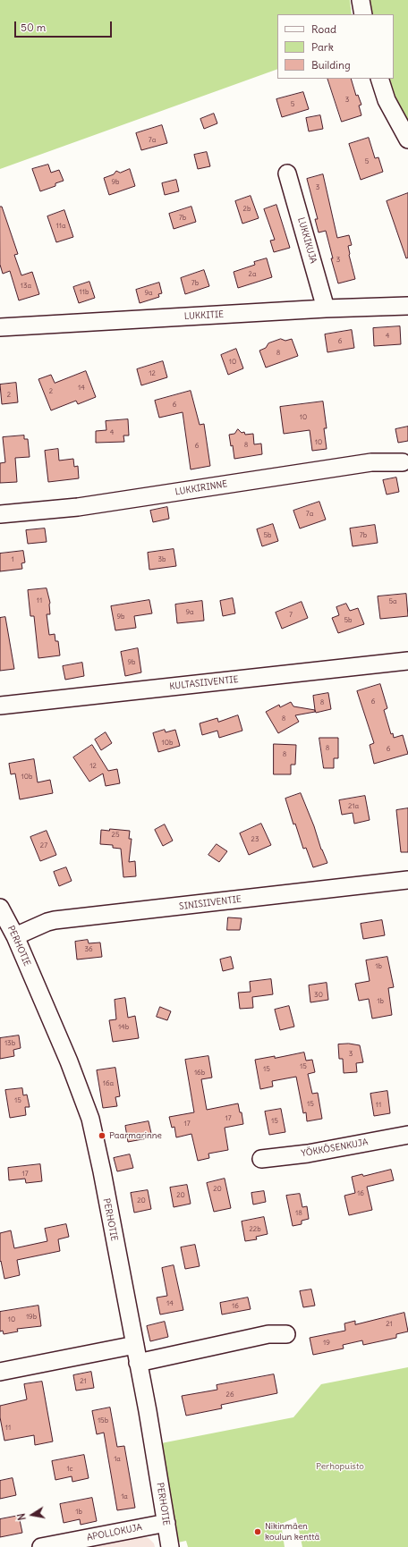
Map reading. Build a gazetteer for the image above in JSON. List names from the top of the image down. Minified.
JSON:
{"streets":{"street":["LUKKIKUJA","LUKKITIE","LUKKIRINNE","KULTASIIVENTIE","SINISIIVENTIE","PERHOTIE","YÖKKÖSENKUJA","APOLLOKUJA"]},"crossings":[["LUKKIKUJA","LUKKITIE"],["SINISIIVENTIE","PERHOTIE"],["PERHOTIE","APOLLOKUJA"]],"parks":["Perhopuisto"],"places":["Paarmarinne","Nikinmäen koulun kenttä"],"house_numbers":["3","5","7a","5","9b","3","2b","7b","11a","3","2a","7b","13a","11b","9a","4","6","8","10","12","14","2","2","6","10","4","10","8","6","7a","5b","7b","1","3b","11","5a","9a","7","9b","5b","9b","6","8","8","10b","8","6","8","12","10b","21a","25","23","27","36","1b","30","1b","14b","13b","3","15","15","16b","16a","15","15","11","17","15","17","17","20","16","20","20","18","22b","14","16","19b","10","21","19","21","26","15b","11","1a","1c","1a","1b"],"legend":["Road","Park","Building"],"scale_bar":"50 m","north":"left"}
